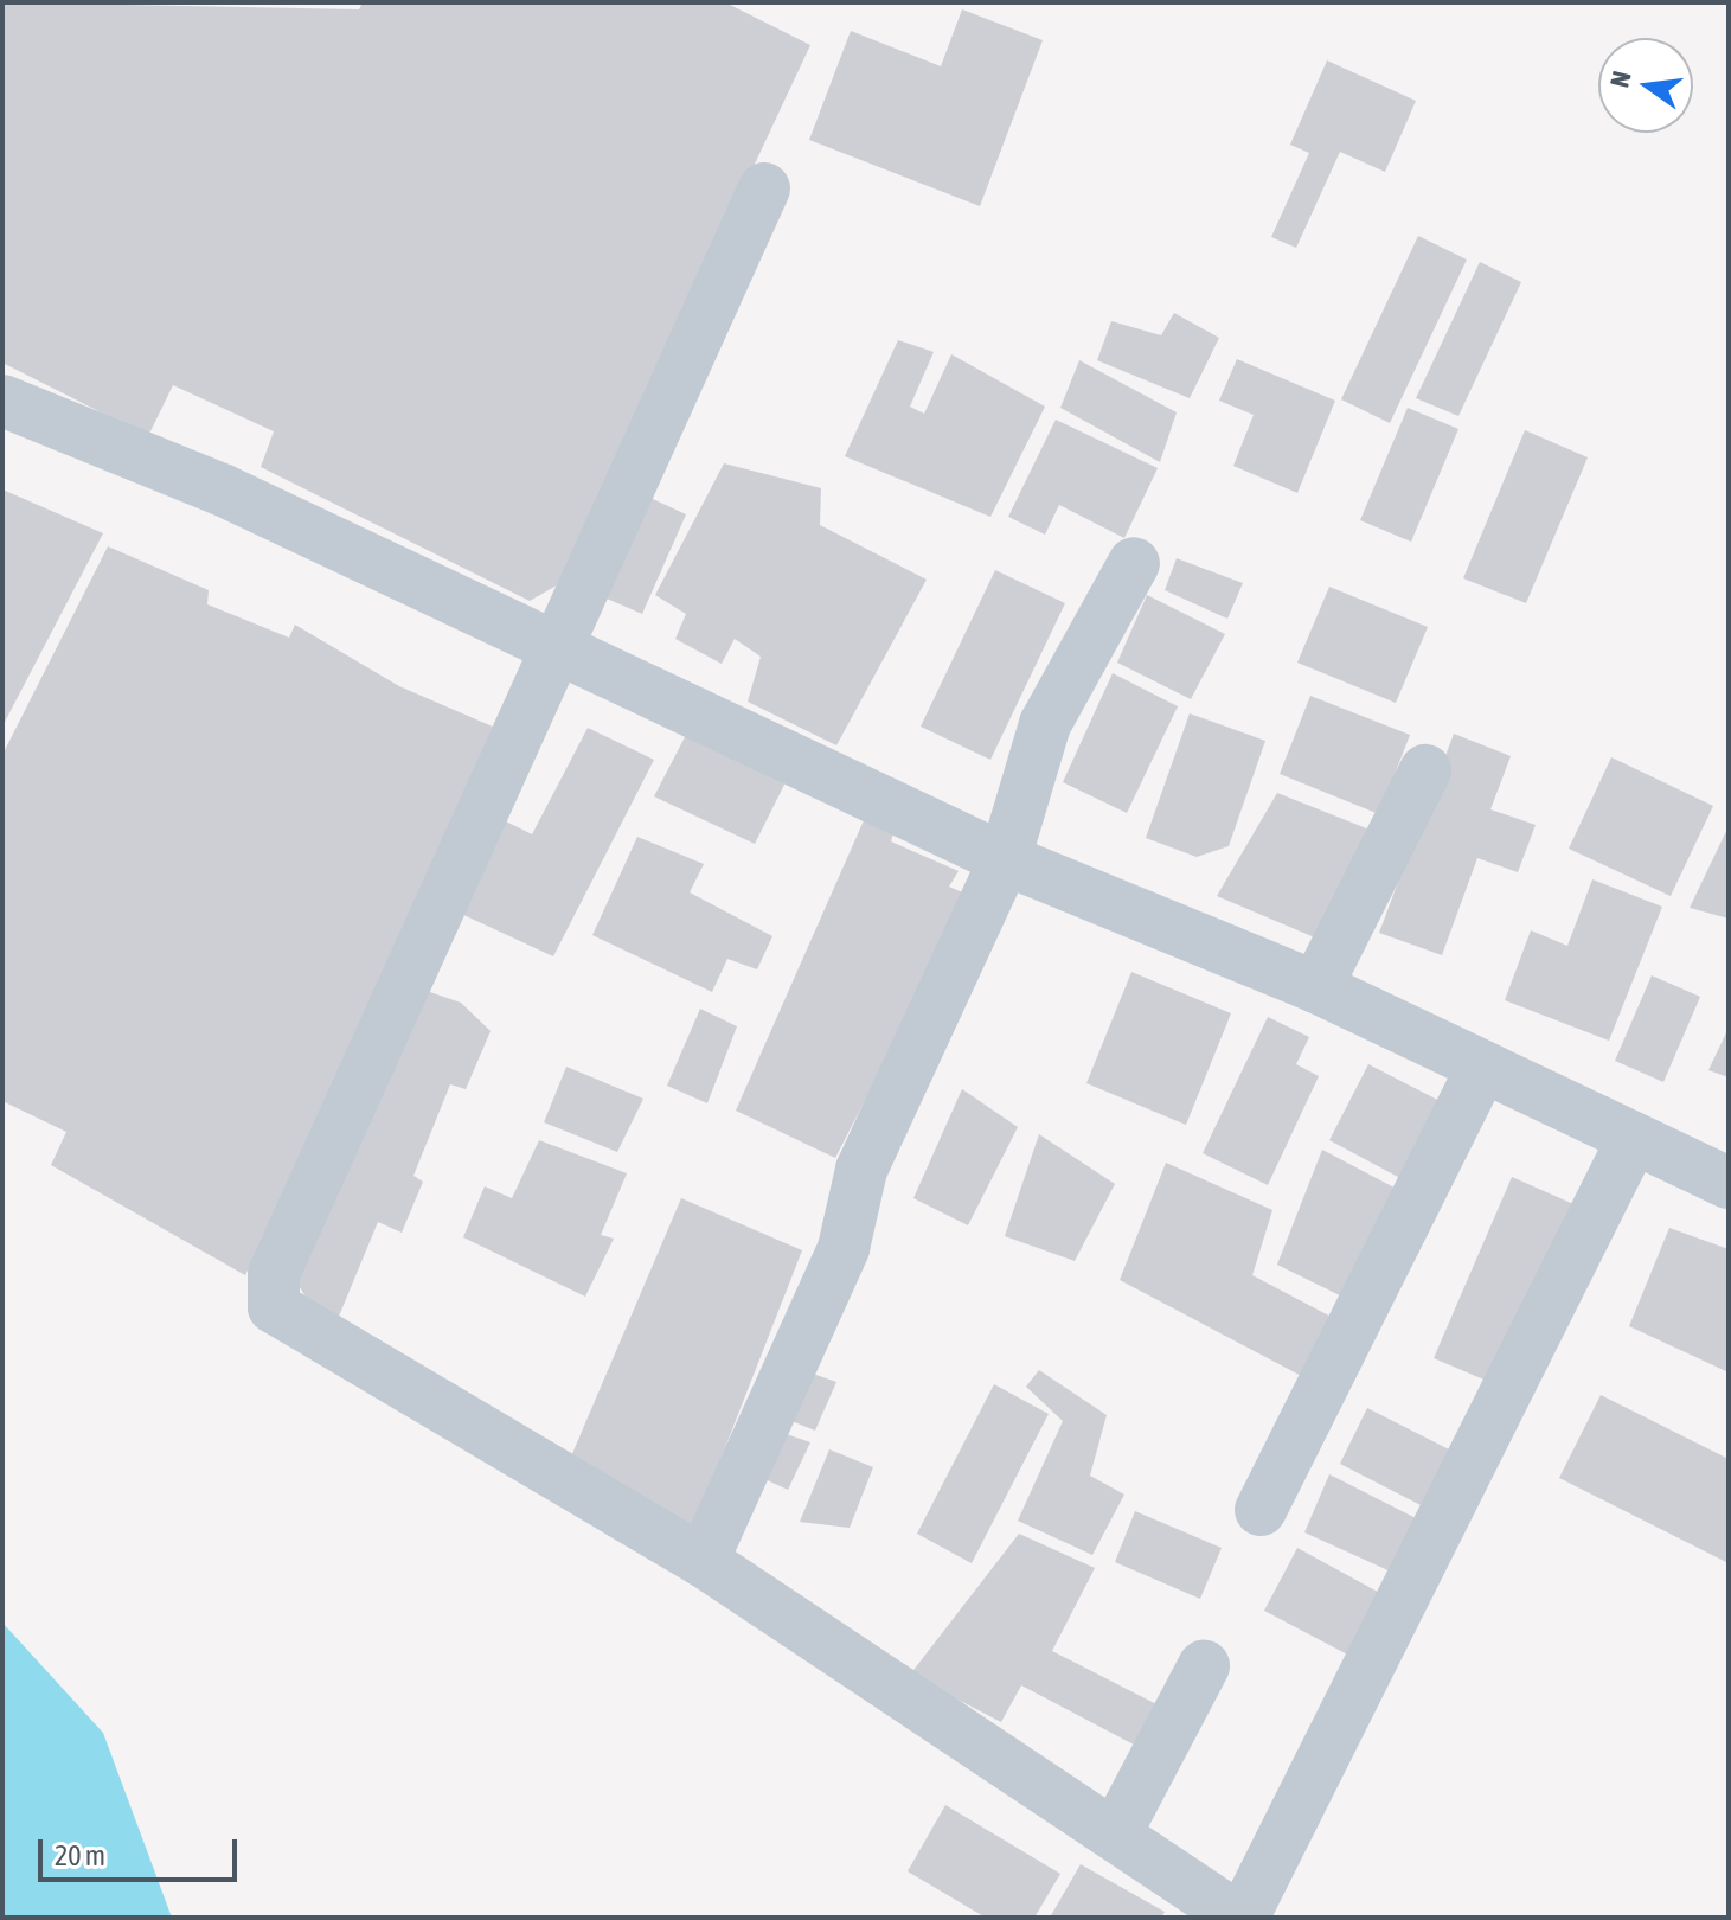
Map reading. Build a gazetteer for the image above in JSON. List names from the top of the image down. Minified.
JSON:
{"scale_bar":"20 m","north":"left"}
